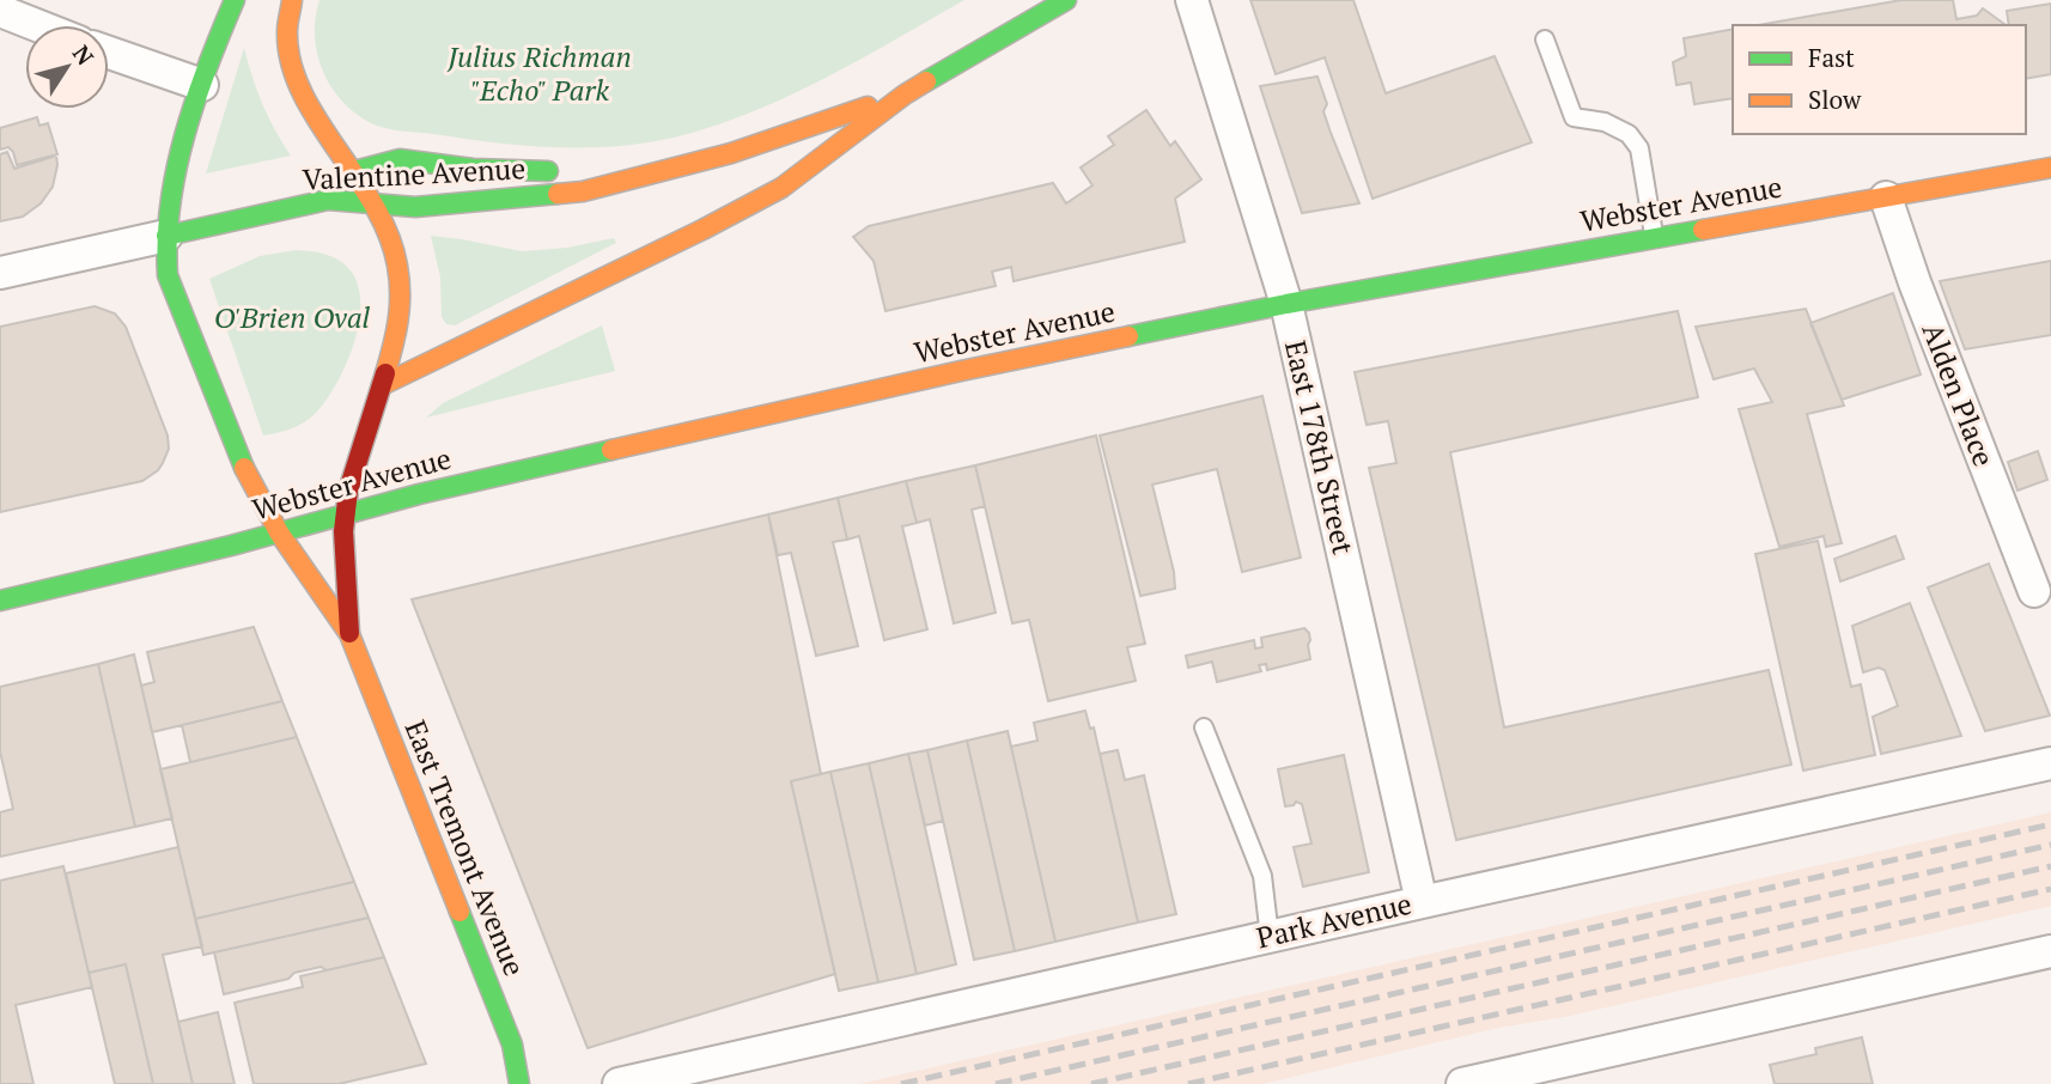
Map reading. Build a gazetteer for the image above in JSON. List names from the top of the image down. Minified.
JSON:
{"streets":{"main road":["Valentine Avenue","Webster Avenue","East Tremont Avenue"],"street":["Alden Place","East 178th Street","Park Avenue"]},"crossings":[["Valentine Avenue","East Tremont Avenue"],["Webster Avenue","Alden Place"],["Webster Avenue","East 178th Street"],["Webster Avenue","East Tremont Avenue"],["East 178th Street","Park Avenue"]],"parks":["Julius Richman \"Echo\" Park","O'Brien Oval"],"legend":["Fast","Slow"],"north":"top right"}
